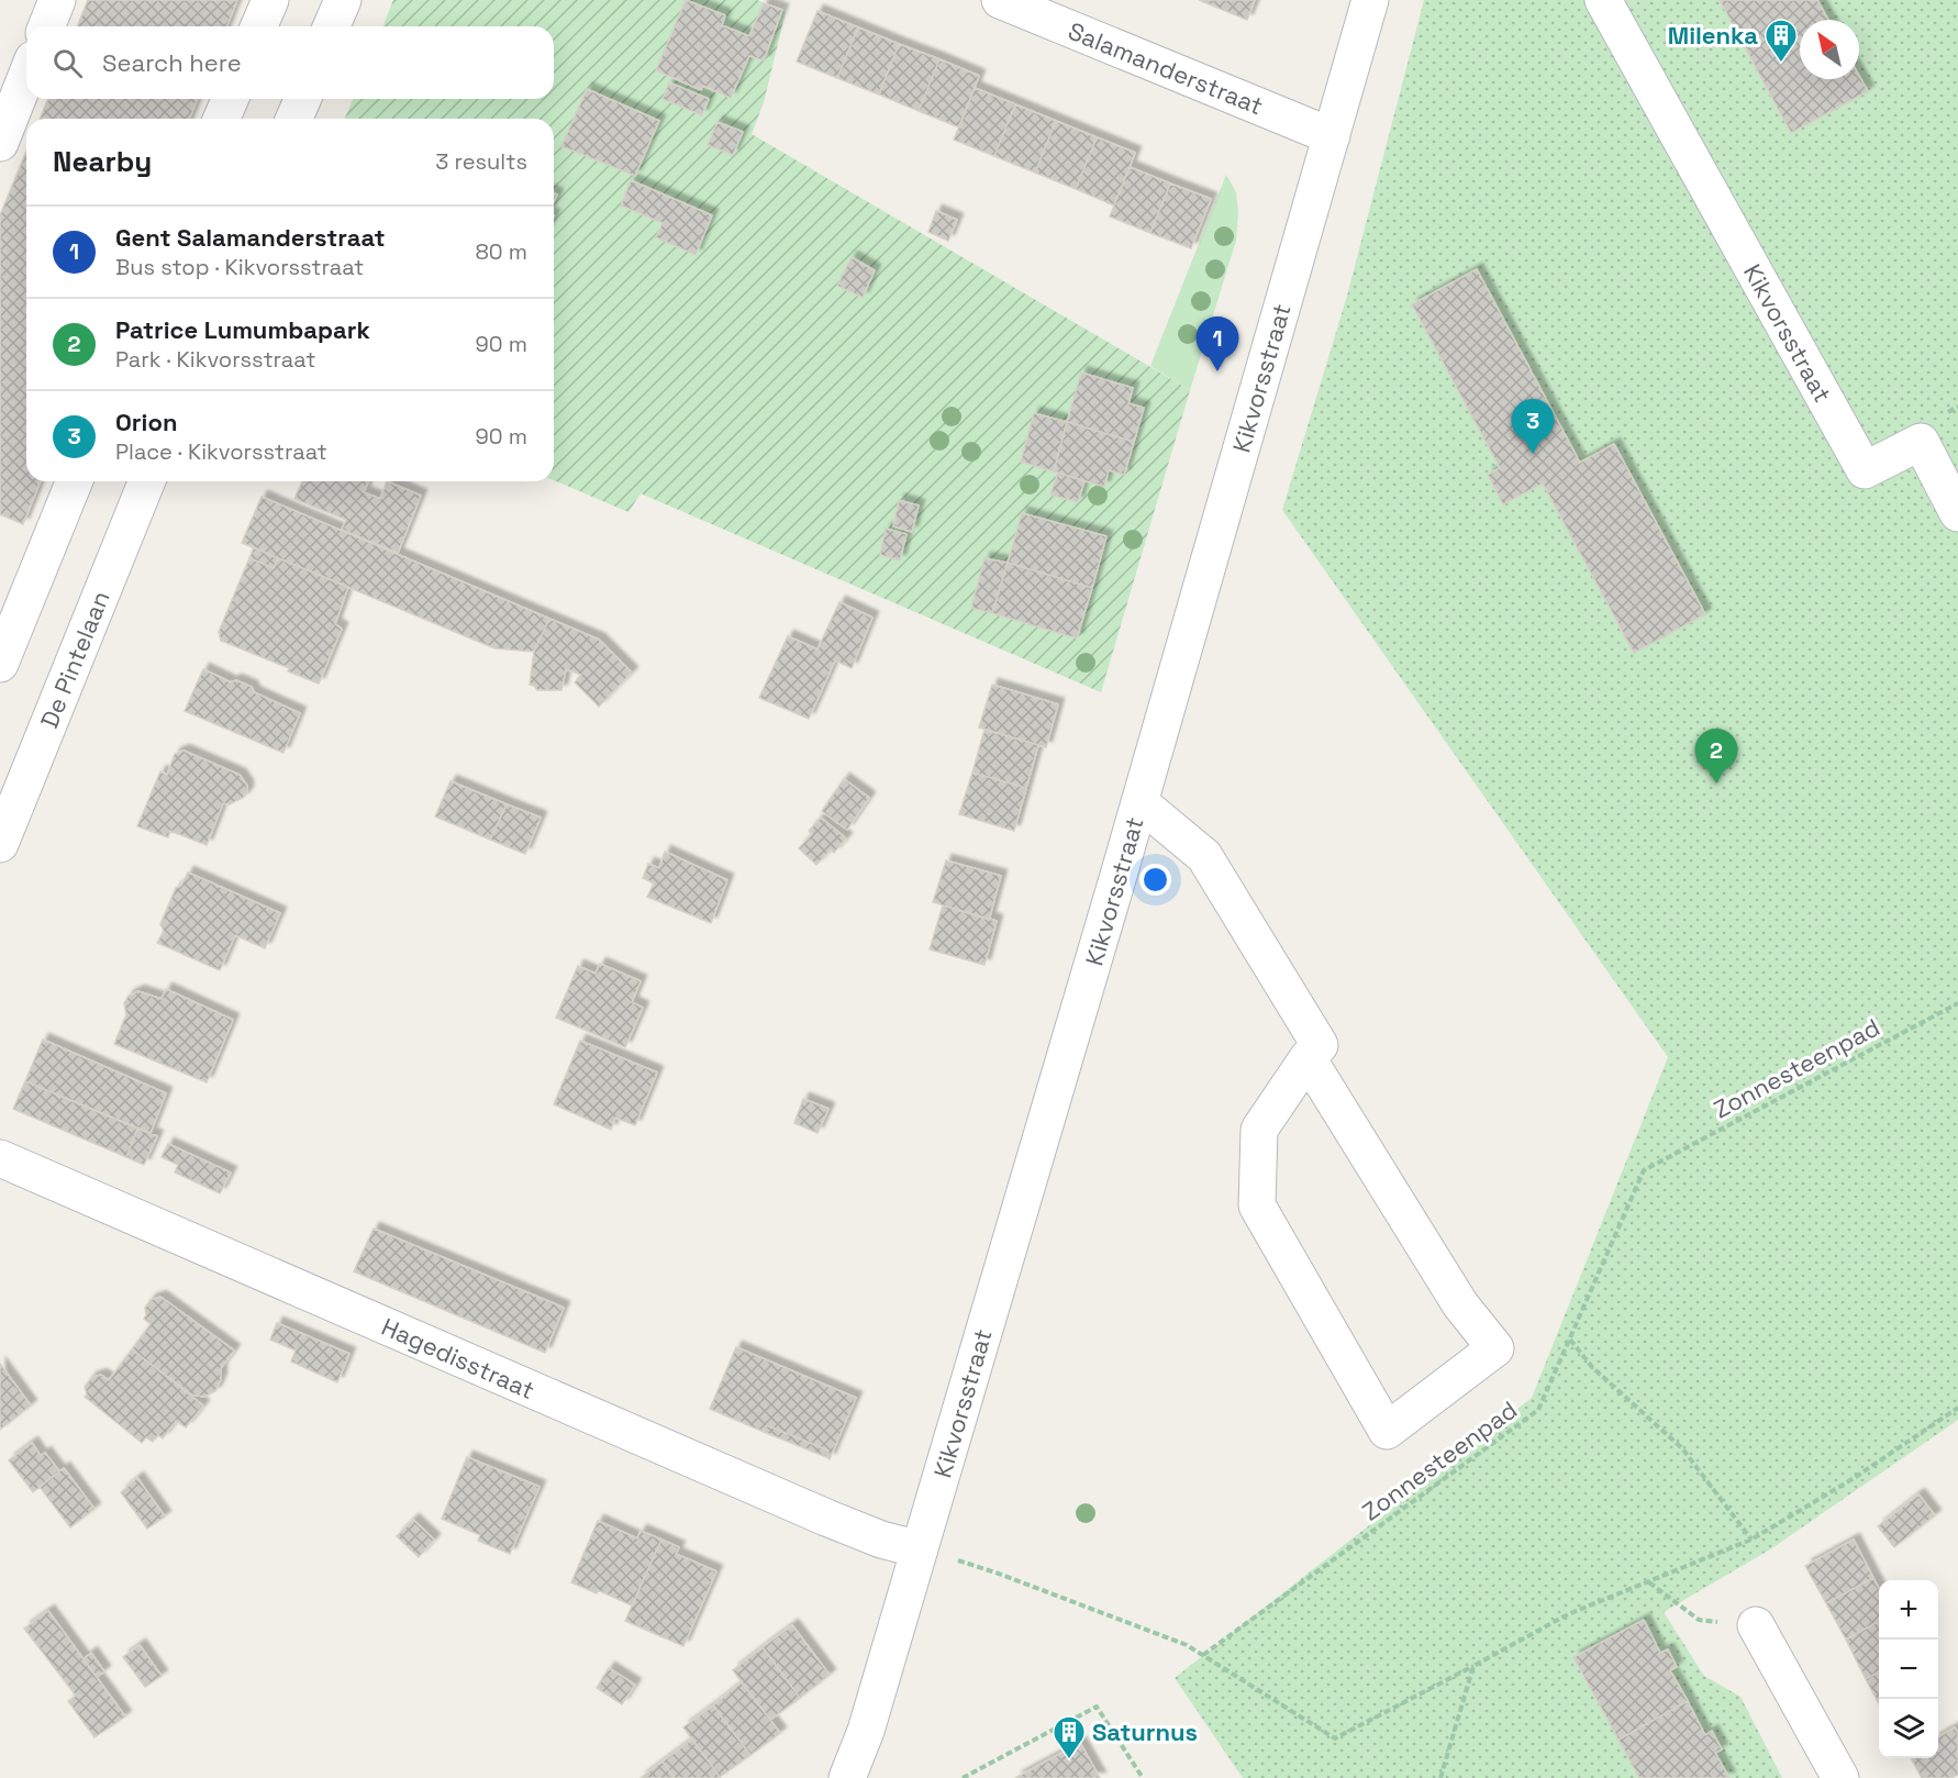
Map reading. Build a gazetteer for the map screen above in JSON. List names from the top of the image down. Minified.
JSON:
{"streets":{"street":["Salamanderstraat","Kikvorsstraat","De Pintelaan","Hagedisstraat"],"path":["Zonnesteenpad"]},"crossings":[["Salamanderstraat","Kikvorsstraat"],["Kikvorsstraat","Hagedisstraat"]],"places":{"building":["Milenka","Saturnus"]},"north":"top left","page":{"search":"Search here","heading":["Nearby","3 results"],"list":[{"mark":"1","name":"Gent Salamanderstraat","note":"Bus stop · Kikvorsstraat","value":"80 m"},{"mark":"2","name":"Patrice Lumumbapark","note":"Park · Kikvorsstraat","value":"90 m"},{"mark":"3","name":"Orion","note":"Place · Kikvorsstraat","value":"90 m"}],"pins":["1","3","2"],"map_buttons":["+","−"]}}
